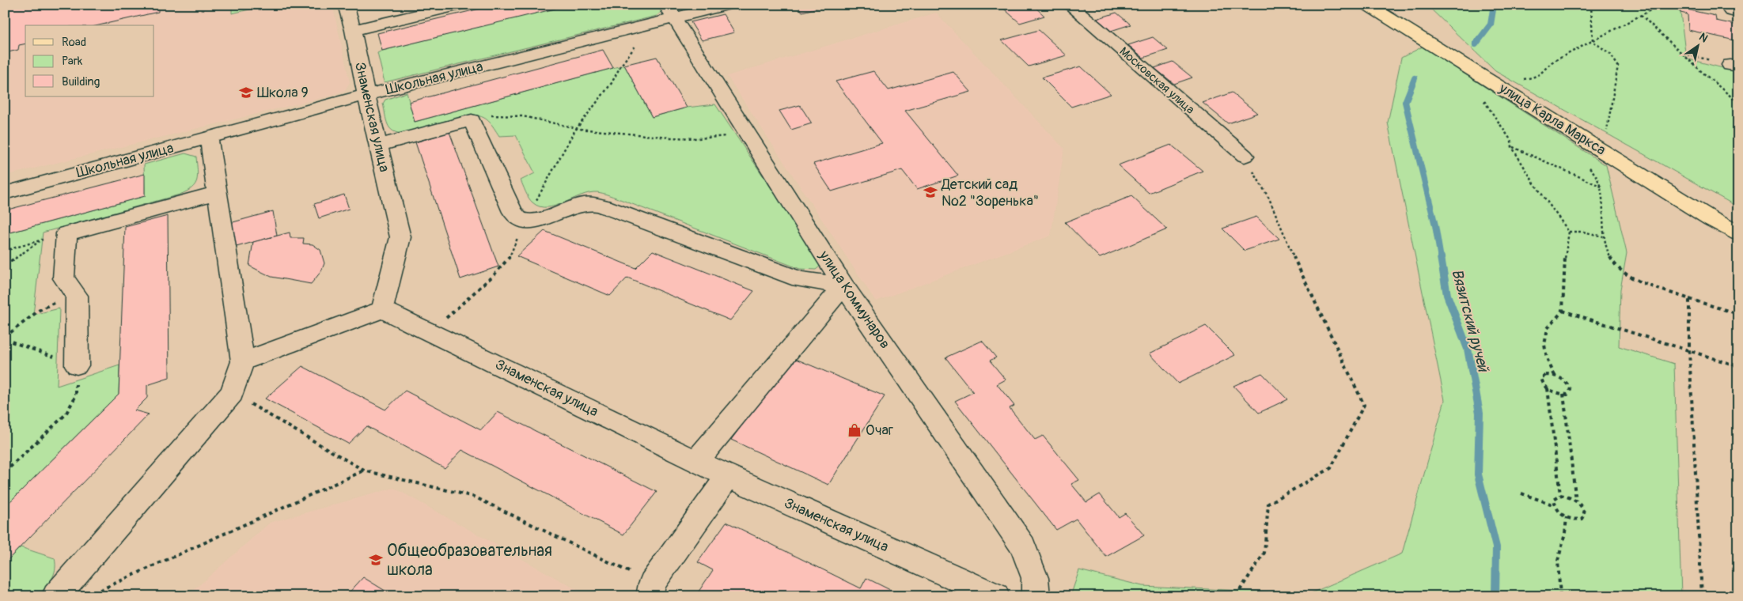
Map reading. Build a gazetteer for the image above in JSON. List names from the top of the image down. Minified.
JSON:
{"streets":{"main road":["улица Карла Маркса"],"street":["Школьная улица","Московская улица","Знаменская улица","улица Коммунаров"]},"crossings":[["Школьная улица","Знаменская улица"],["Школьная улица","улица Коммунаров"]],"water":["Вязитский ручей"],"places":{"school or university":["Школа 9","Детский сад №2 \"Зоренька\"","Общеобразовательная школа"],"shop":["Очаг"]},"legend":["Road","Park","Building"],"north":"top right"}
